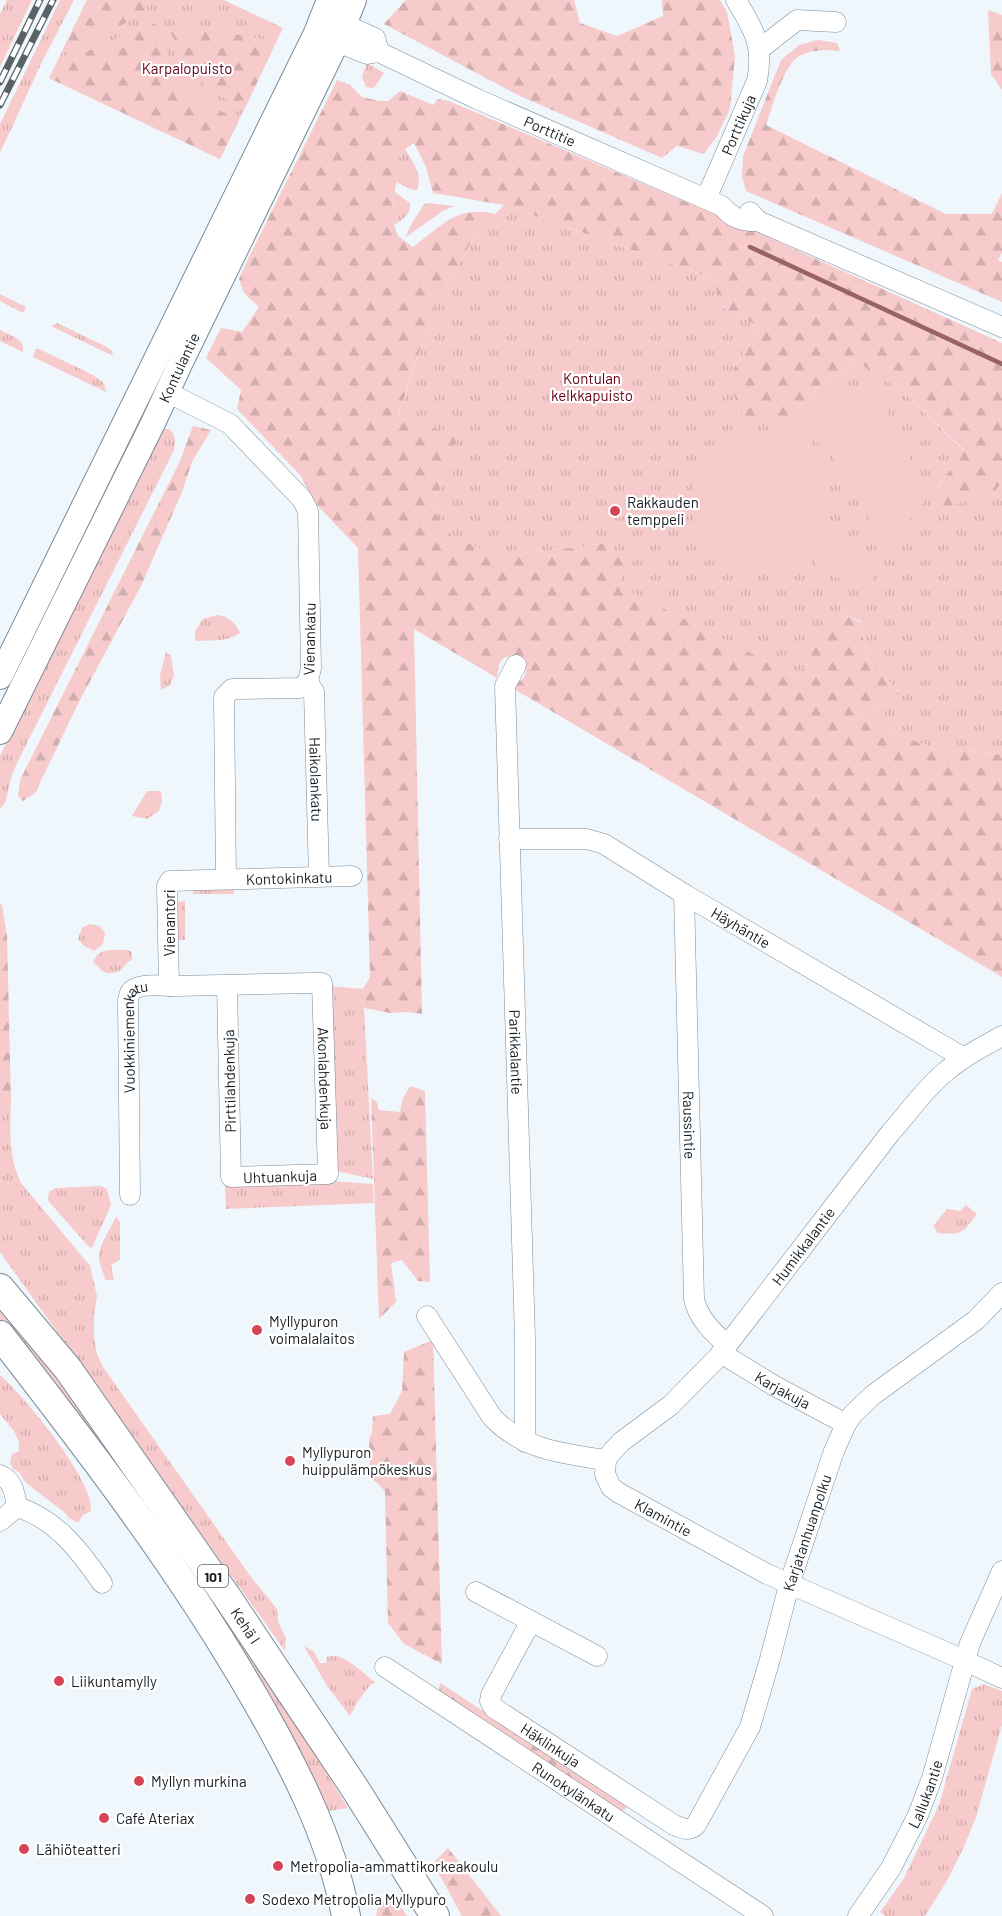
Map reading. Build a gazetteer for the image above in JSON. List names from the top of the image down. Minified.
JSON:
{"streets":{"highway":["101","Kehä I"],"main road":["Kontulantie"],"street":["Porttikuja","Porttitie","Vienankatu","Haikolankatu","Kontokinkatu","Vienantori","Häyhäntie","Vuokkiniemenkatu","Parikkalantie","Akonlahdenkuja","Pirttilahdenkuja","Raussintie","Uhtuankuja","Humikkalantie","Karjakuja","Klamintie","Karjatanhuanpolku","Häklinkuja","Runokylänkatu","Lallukantie"]},"crossings":[["Porttikuja","Porttitie"],["Porttitie","Kontulantie"],["Kontulantie","Vienankatu"],["Vienankatu","Haikolankatu"],["Vienankatu","Kontokinkatu"],["Vienankatu","Vienantori"],["Haikolankatu","Kontokinkatu"],["Kontokinkatu","Vienantori"],["Vienantori","Vuokkiniemenkatu"],["Häyhäntie","Parikkalantie"],["Häyhäntie","Raussintie"],["Häyhäntie","Humikkalantie"],["Vuokkiniemenkatu","Akonlahdenkuja"],["Vuokkiniemenkatu","Pirttilahdenkuja"],["Akonlahdenkuja","Uhtuankuja"],["Pirttilahdenkuja","Uhtuankuja"],["Raussintie","Humikkalantie"],["Raussintie","Karjakuja"],["Humikkalantie","Karjakuja"],["Humikkalantie","Klamintie"],["Karjakuja","Karjatanhuanpolku"],["Klamintie","Karjatanhuanpolku"],["Klamintie","Lallukantie"],["Karjatanhuanpolku","Häklinkuja"]],"parks":["Karpalopuisto","Kontulan kelkkapuisto"],"places":["Rakkauden temppeli","Myllypuron voimalalaitos","Myllypuron huippulämpökeskus","Liikuntamylly","Myllyn murkina","Café Ateriax","Lähiöteatteri","Metropolia-ammattikorkeakoulu","Sodexo Metropolia Myllypuro"]}
